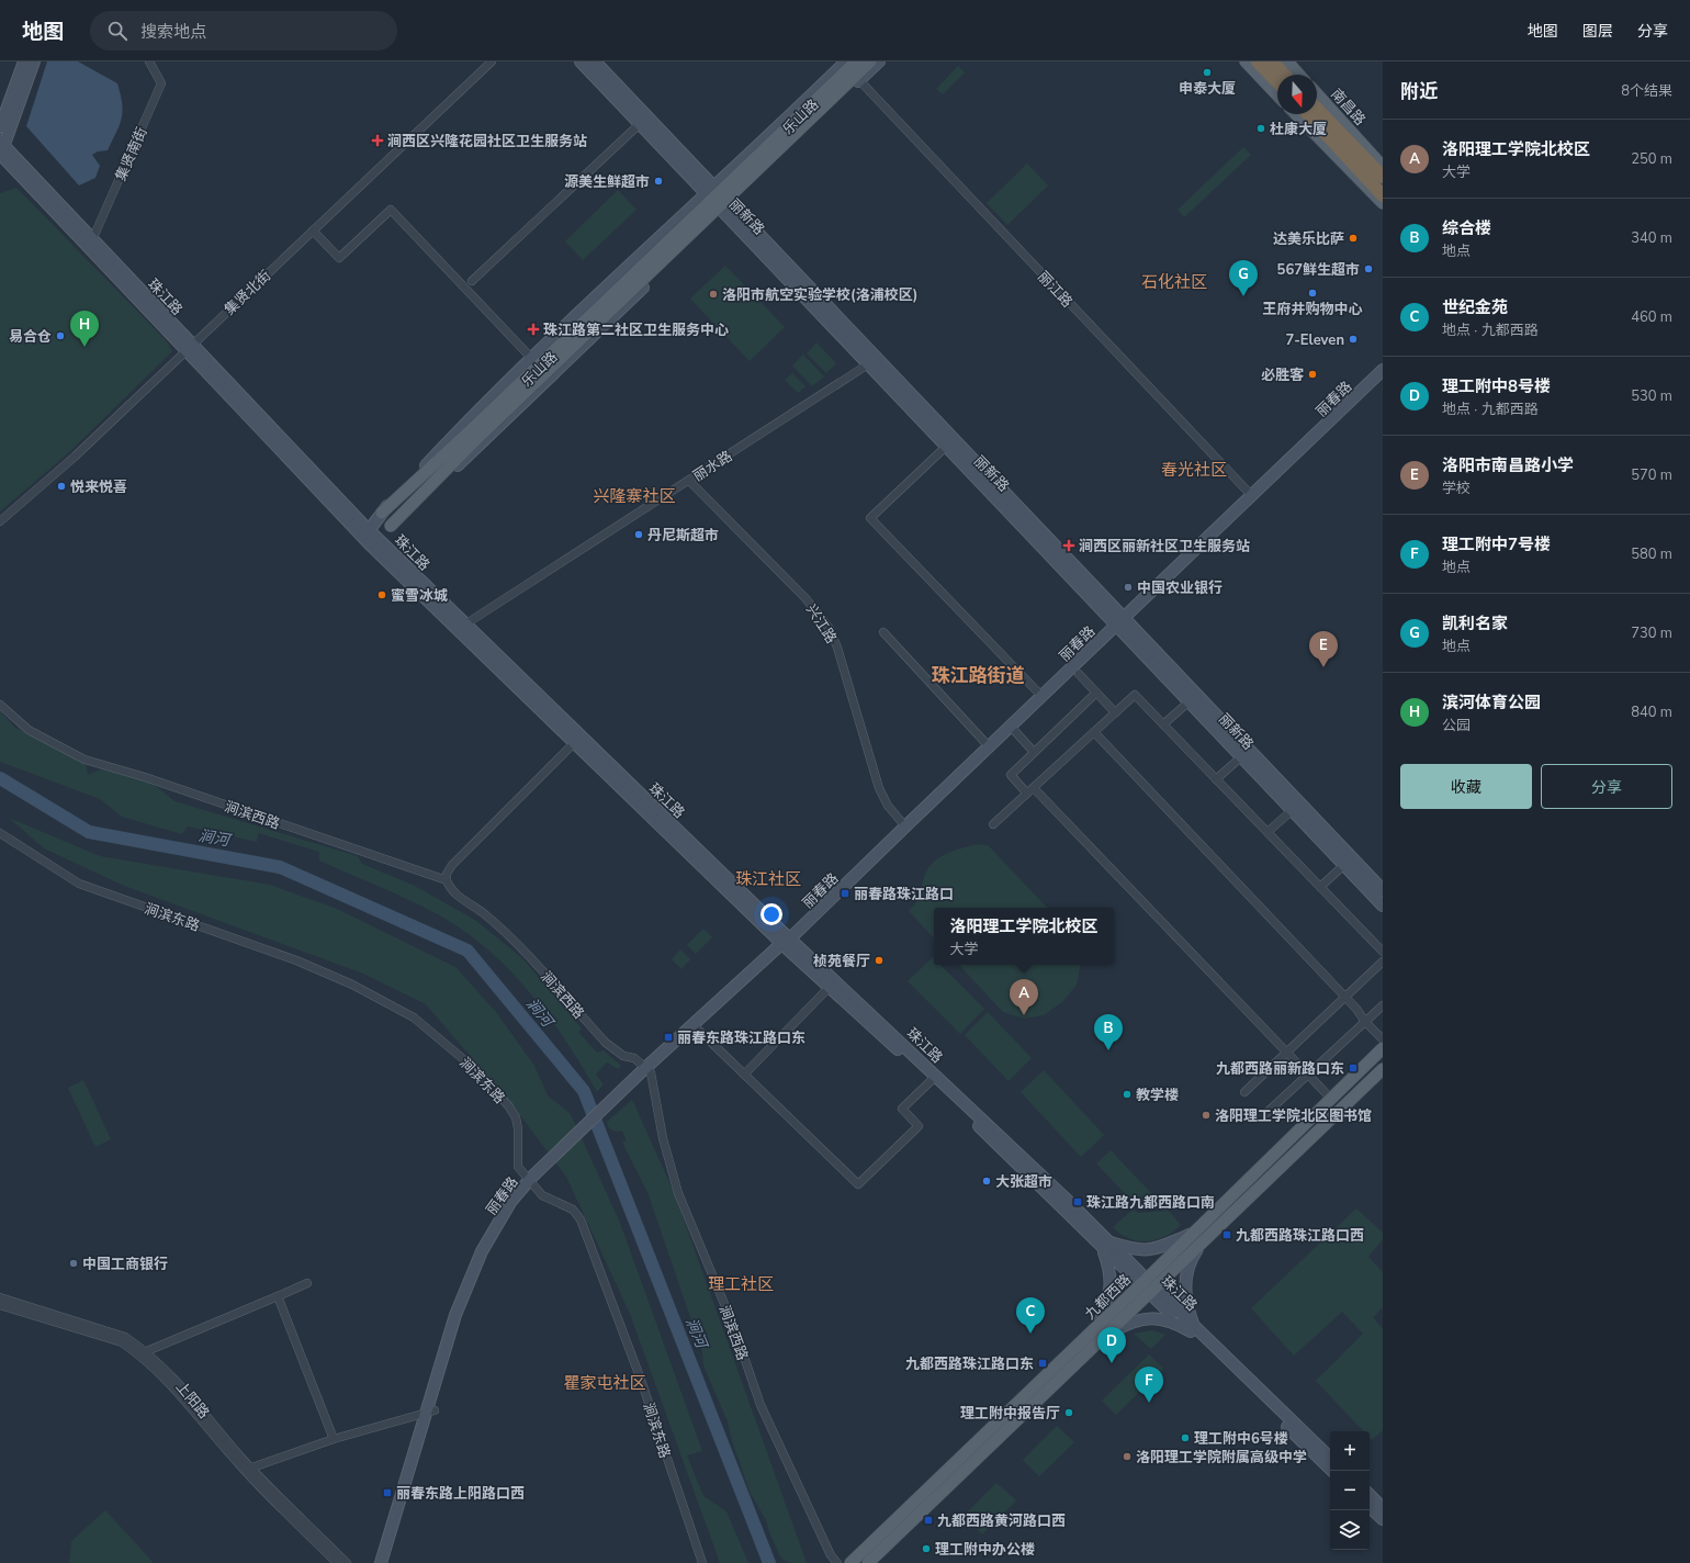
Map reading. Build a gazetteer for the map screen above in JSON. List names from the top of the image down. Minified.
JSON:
{"streets":{"highway":["南昌路"],"main road":["乐山路","丽新路","珠江路","丽春路","九都西路"],"street":["集贤南街","丽江路","集贤北街","丽水路","兴江路","涧滨西路","涧滨东路","上阳路"]},"crossings":[["乐山路","丽新路"],["乐山路","丽江路"],["乐山路","珠江路"],["集贤南街","珠江路"],["丽新路","丽春路"],["丽新路","丽水路"],["丽江路","丽春路"],["集贤北街","珠江路"],["珠江路","丽春路"],["珠江路","丽水路"],["珠江路","九都西路"],["丽春路","兴江路"],["丽春路","涧滨西路"],["丽春路","涧滨东路"],["丽水路","兴江路"]],"districts":["石化社区","春光社区","兴隆寨社区","珠江路街道","珠江社区","理工社区","瞿家屯社区"],"water":["涧河"],"places":{"other":["申泰大厦","杜康大厦","源美生鲜超市","达美乐比萨","567鲜生超市","王府井购物中心","洛阳市航空实验学校(洛浦校区)","易合仓","7-Eleven","必胜客","悦来悦喜","丹尼斯超市","中国农业银行","蜜雪冰城","桢苑餐厅","教学楼","洛阳理工学院北区图书馆","大张超市","中国工商银行","理工附中报告厅","理工附中6号楼","洛阳理工学院附属高级中学","理工附中办公楼"],"health":["涧西区兴隆花园社区卫生服务站","珠江路第二社区卫生服务中心","涧西区丽新社区卫生服务站"],"transit":["丽春路珠江路口","丽春东路珠江路口东","九都西路丽新路口东","珠江路九都西路口南","九都西路珠江路口西","九都西路珠江路口东","丽春东路上阳路口西","九都西路黄河路口西"]},"north":"bottom","page":{"header":"地图","search":"搜索地点","nav":["地图","图层","分享"],"heading":["附近","8个结果"],"list":[{"mark":"A","name":"洛阳理工学院北校区","note":"大学","value":"250 m"},{"mark":"B","name":"综合楼","note":"地点","value":"340 m"},{"mark":"C","name":"世纪金苑","note":"地点 · 九都西路","value":"460 m"},{"mark":"D","name":"理工附中8号楼","note":"地点 · 九都西路","value":"530 m"},{"mark":"E","name":"洛阳市南昌路小学","note":"学校","value":"570 m"},{"mark":"F","name":"理工附中7号楼","note":"地点","value":"580 m"},{"mark":"G","name":"凯利名家","note":"地点","value":"730 m"},{"mark":"H","name":"滨河体育公园","note":"公园","value":"840 m"}],"pins":["G","H","E","A","B","C","D","F"],"buttons":["收藏","分享"],"popup":["洛阳理工学院北校区","大学"],"map_buttons":["+","−"]}}
